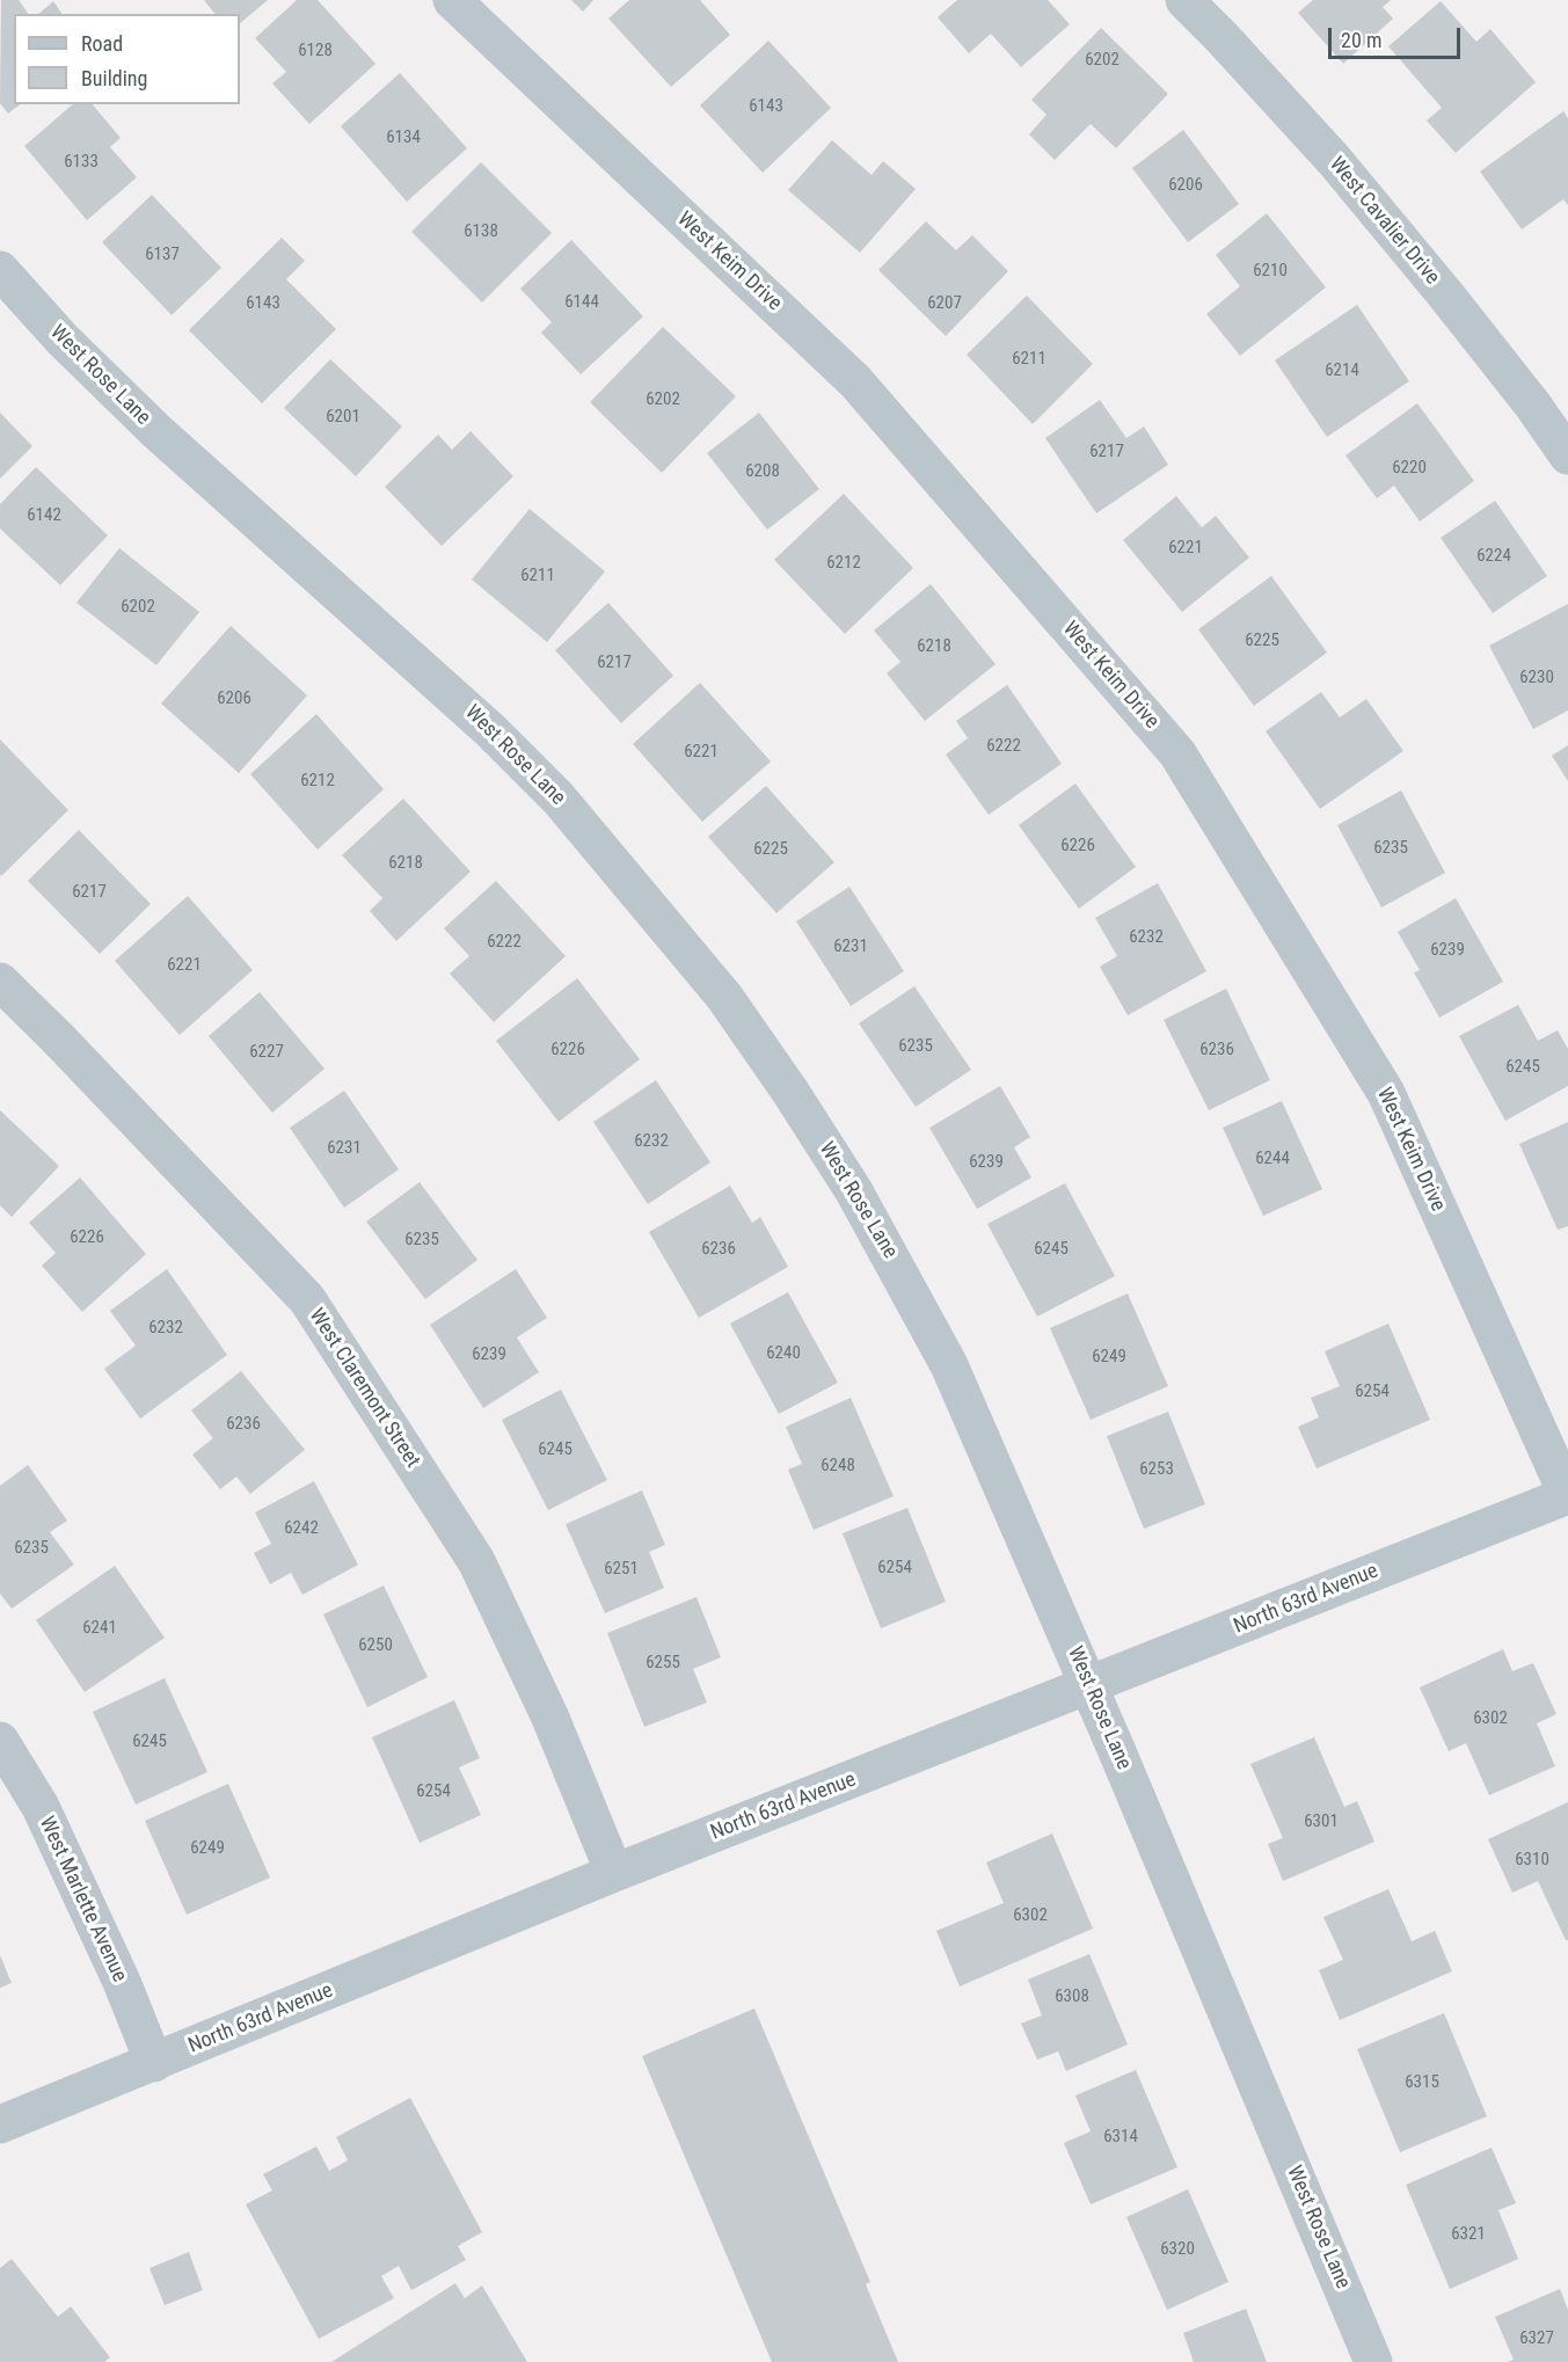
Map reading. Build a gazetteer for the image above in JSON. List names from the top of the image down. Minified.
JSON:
{"streets":{"street":["West Cavalier Drive","West Keim Drive","West Rose Lane","West Claremont Street","North 63rd Avenue","West Marlette Avenue"]},"crossings":[["West Keim Drive","North 63rd Avenue"],["West Rose Lane","North 63rd Avenue"],["West Claremont Street","North 63rd Avenue"],["North 63rd Avenue","West Marlette Avenue"]],"house_numbers":["6128","6202","6143","6134","6133","6206","6138","6137","6210","6144","6143","6207","6211","6214","6202","6201","6217","6220","6208","6142","6221","6224","6212","6211","6202","6225","6218","6217","6230","6206","6222","6221","6212","6226","6235","6225","6218","6217","6232","6222","6231","6239","6221","6235","6226","6236","6227","6245","6232","6231","6244","6239","6226","6235","6236","6245","6232","6240","6239","6249","6254","6236","6245","6248","6253","6242","6235","6254","6251","6241","6250","6255","6302","6245","6254","6301","6249","6310","6302","6308","6315","6314","6321","6320","6327"],"legend":["Road","Building"],"scale_bar":"20 m"}
